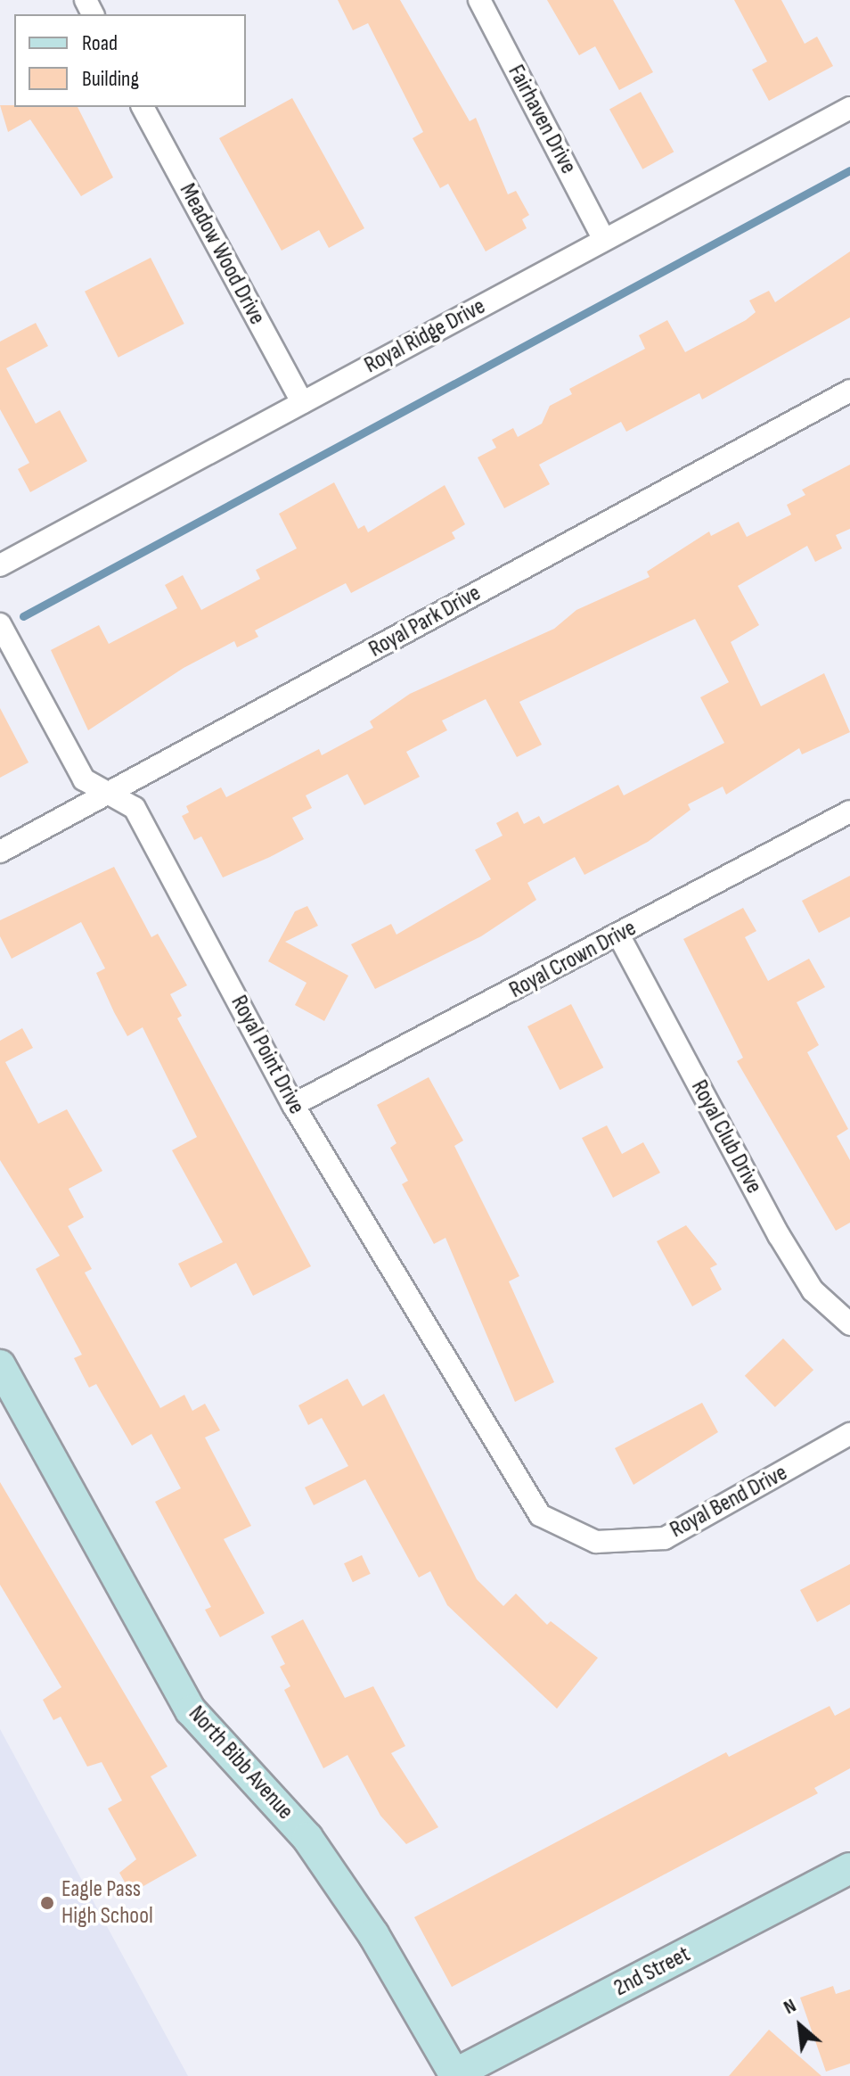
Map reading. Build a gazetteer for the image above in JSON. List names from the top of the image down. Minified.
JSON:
{"streets":{"main road":["North Bibb Avenue","2nd Street"],"street":["Fairhaven Drive","Meadow Wood Drive","Royal Ridge Drive","Royal Park Drive","Royal Crown Drive","Royal Point Drive","Royal Club Drive","Royal Bend Drive"]},"crossings":[["Fairhaven Drive","Royal Ridge Drive"],["Meadow Wood Drive","Royal Ridge Drive"],["Royal Park Drive","Royal Point Drive"],["Royal Crown Drive","Royal Point Drive"],["Royal Crown Drive","Royal Club Drive"],["Royal Point Drive","Royal Bend Drive"],["North Bibb Avenue","2nd Street"]],"places":["Eagle Pass High School"],"legend":["Road","Building"],"north":"top left"}
